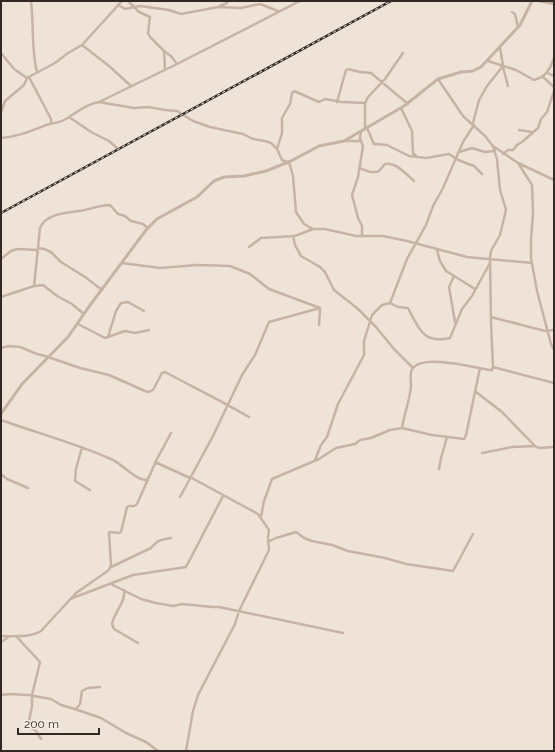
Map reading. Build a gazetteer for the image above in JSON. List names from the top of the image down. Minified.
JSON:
{"scale_bar":"200 m"}
